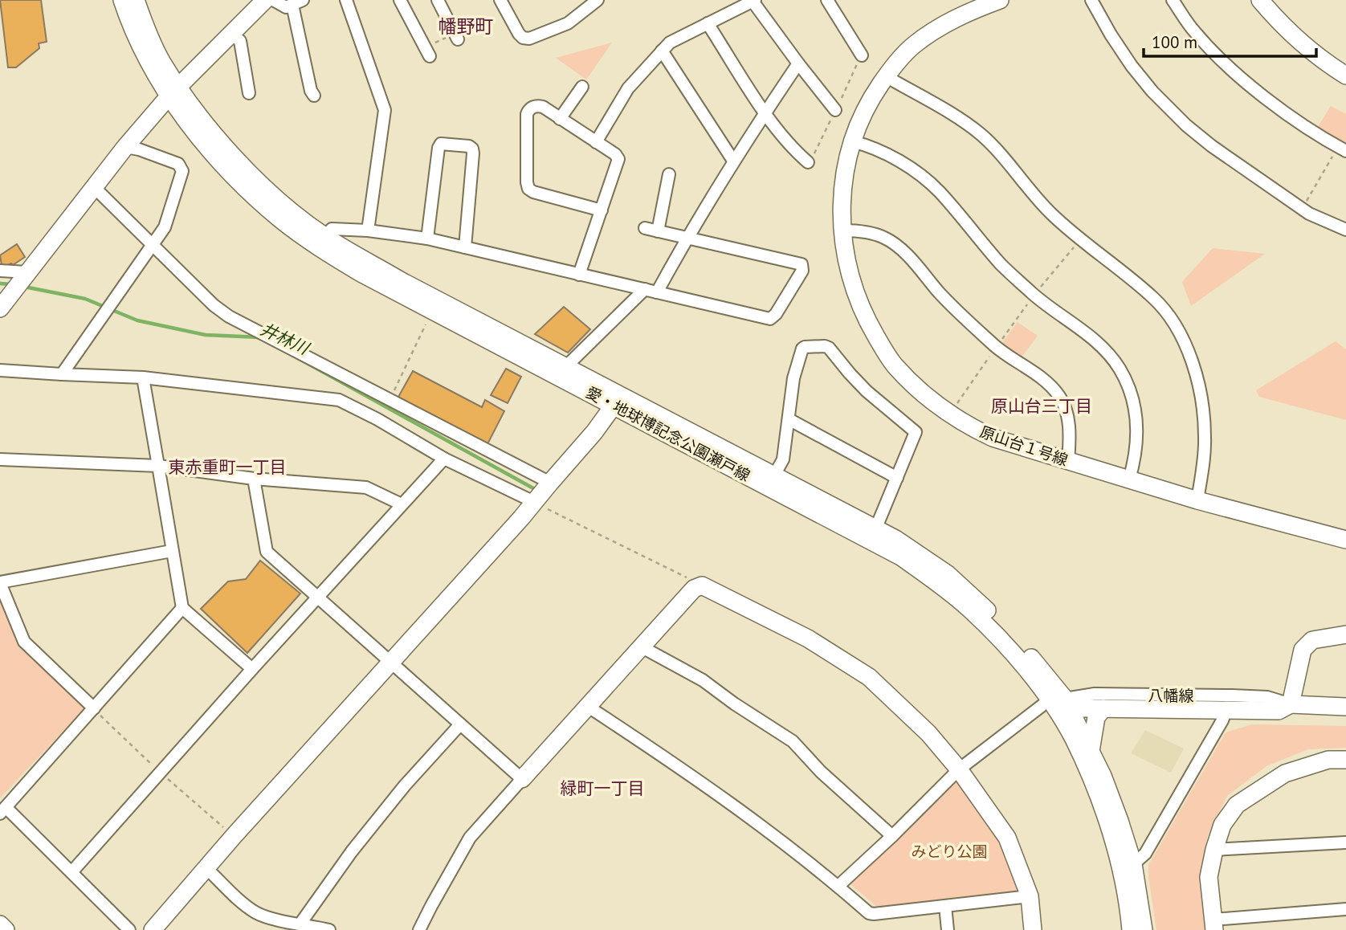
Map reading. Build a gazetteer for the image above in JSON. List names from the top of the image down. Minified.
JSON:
{"streets":{"street":["愛・地球博記念公園瀬戸線","原山台１号線","八幡線"]},"crossings":[["愛・地球博記念公園瀬戸線","八幡線"]],"districts":["幡野町","原山台三丁目","東赤重町一丁目","緑町一丁目"],"water":["井林川"],"parks":["みどり公園"],"scale_bar":"100 m"}
